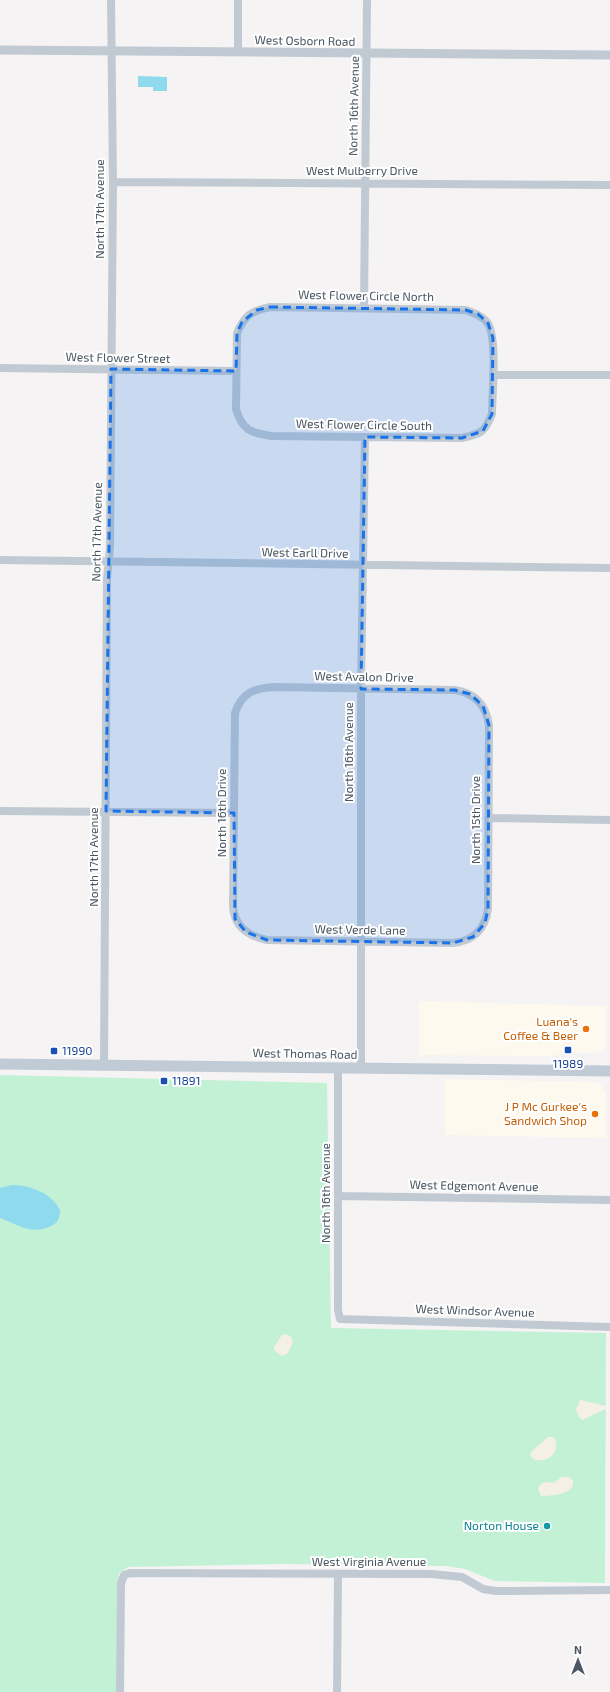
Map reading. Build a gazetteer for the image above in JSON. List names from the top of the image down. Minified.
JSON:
{"streets":{"main road":["West Thomas Road"],"street":["West Osborn Road","North 16th Avenue","West Mulberry Drive","North 17th Avenue","West Flower Circle North","West Flower Street","West Flower Circle South","West Earll Drive","West Avalon Drive","North 16th Drive","North 15th Drive","West Verde Lane","West Edgemont Avenue","West Windsor Avenue","West Virginia Avenue"]},"crossings":[["West Osborn Road","North 16th Avenue"],["West Osborn Road","North 17th Avenue"],["North 16th Avenue","West Mulberry Drive"],["North 16th Avenue","West Flower Circle North"],["North 16th Avenue","West Flower Circle South"],["North 16th Avenue","West Earll Drive"],["North 16th Avenue","West Avalon Drive"],["North 16th Avenue","West Verde Lane"],["North 16th Avenue","West Thomas Road"],["North 16th Avenue","West Edgemont Avenue"],["North 16th Avenue","West Windsor Avenue"],["West Mulberry Drive","North 17th Avenue"],["North 17th Avenue","West Flower Street"],["North 17th Avenue","West Earll Drive"],["North 17th Avenue","West Thomas Road"],["West Flower Circle North","West Flower Street"],["West Flower Circle North","West Flower Circle South"],["West Flower Street","West Flower Circle South"],["West Avalon Drive","North 16th Drive"],["West Avalon Drive","North 15th Drive"],["North 16th Drive","West Verde Lane"],["North 15th Drive","West Verde Lane"]],"places":{"other":["Luana's Coffee & Beer","J P Mc Gurkee's Sandwich Shop","Norton House"],"transit":["11989","11990","11891"]},"north":"top"}
